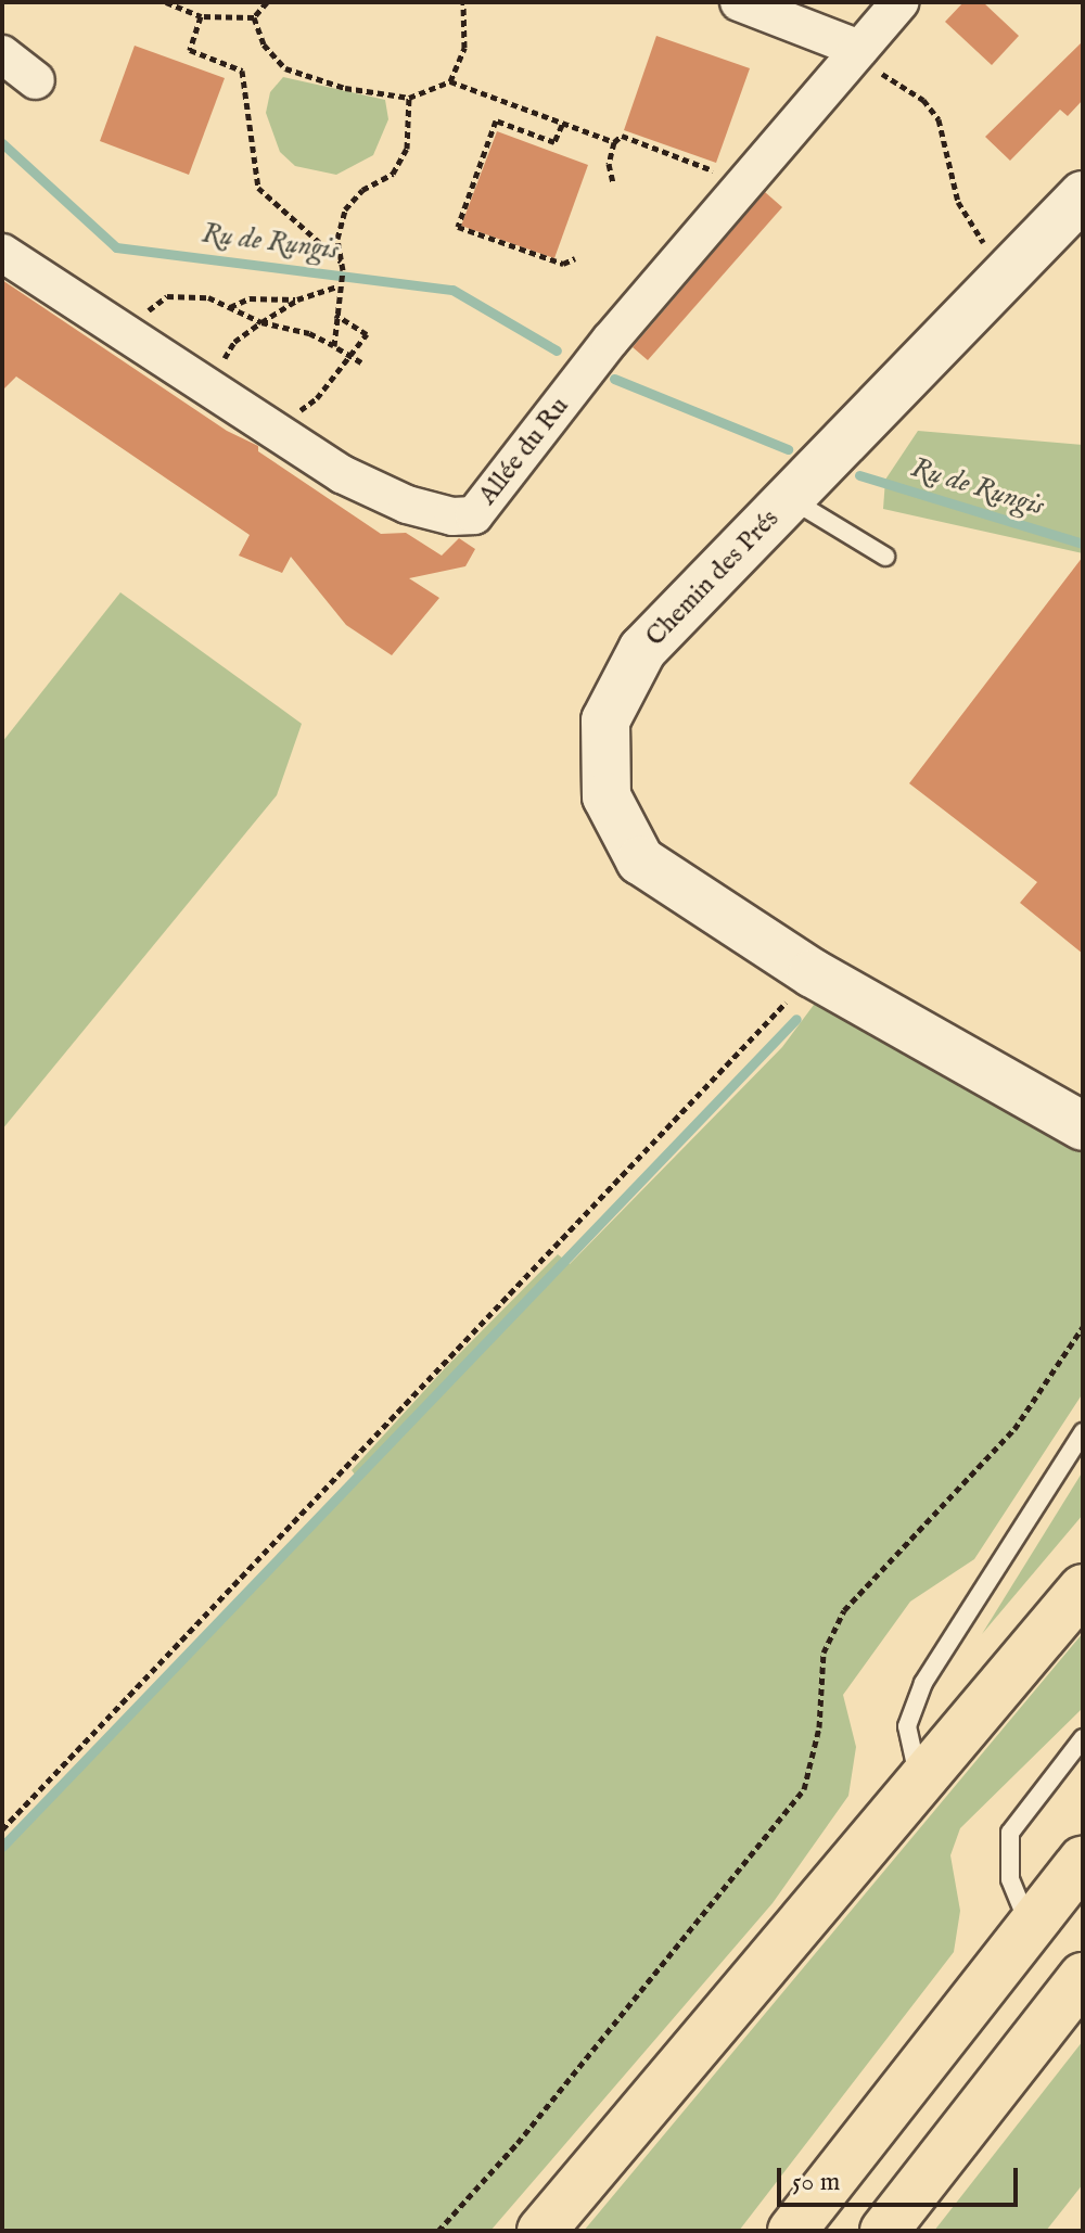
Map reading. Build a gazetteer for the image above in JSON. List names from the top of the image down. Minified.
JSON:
{"streets":{"street":["Allée du Ru","Chemin des Prés"]},"water":["Ru de Rungis"],"scale_bar":"50 m"}
